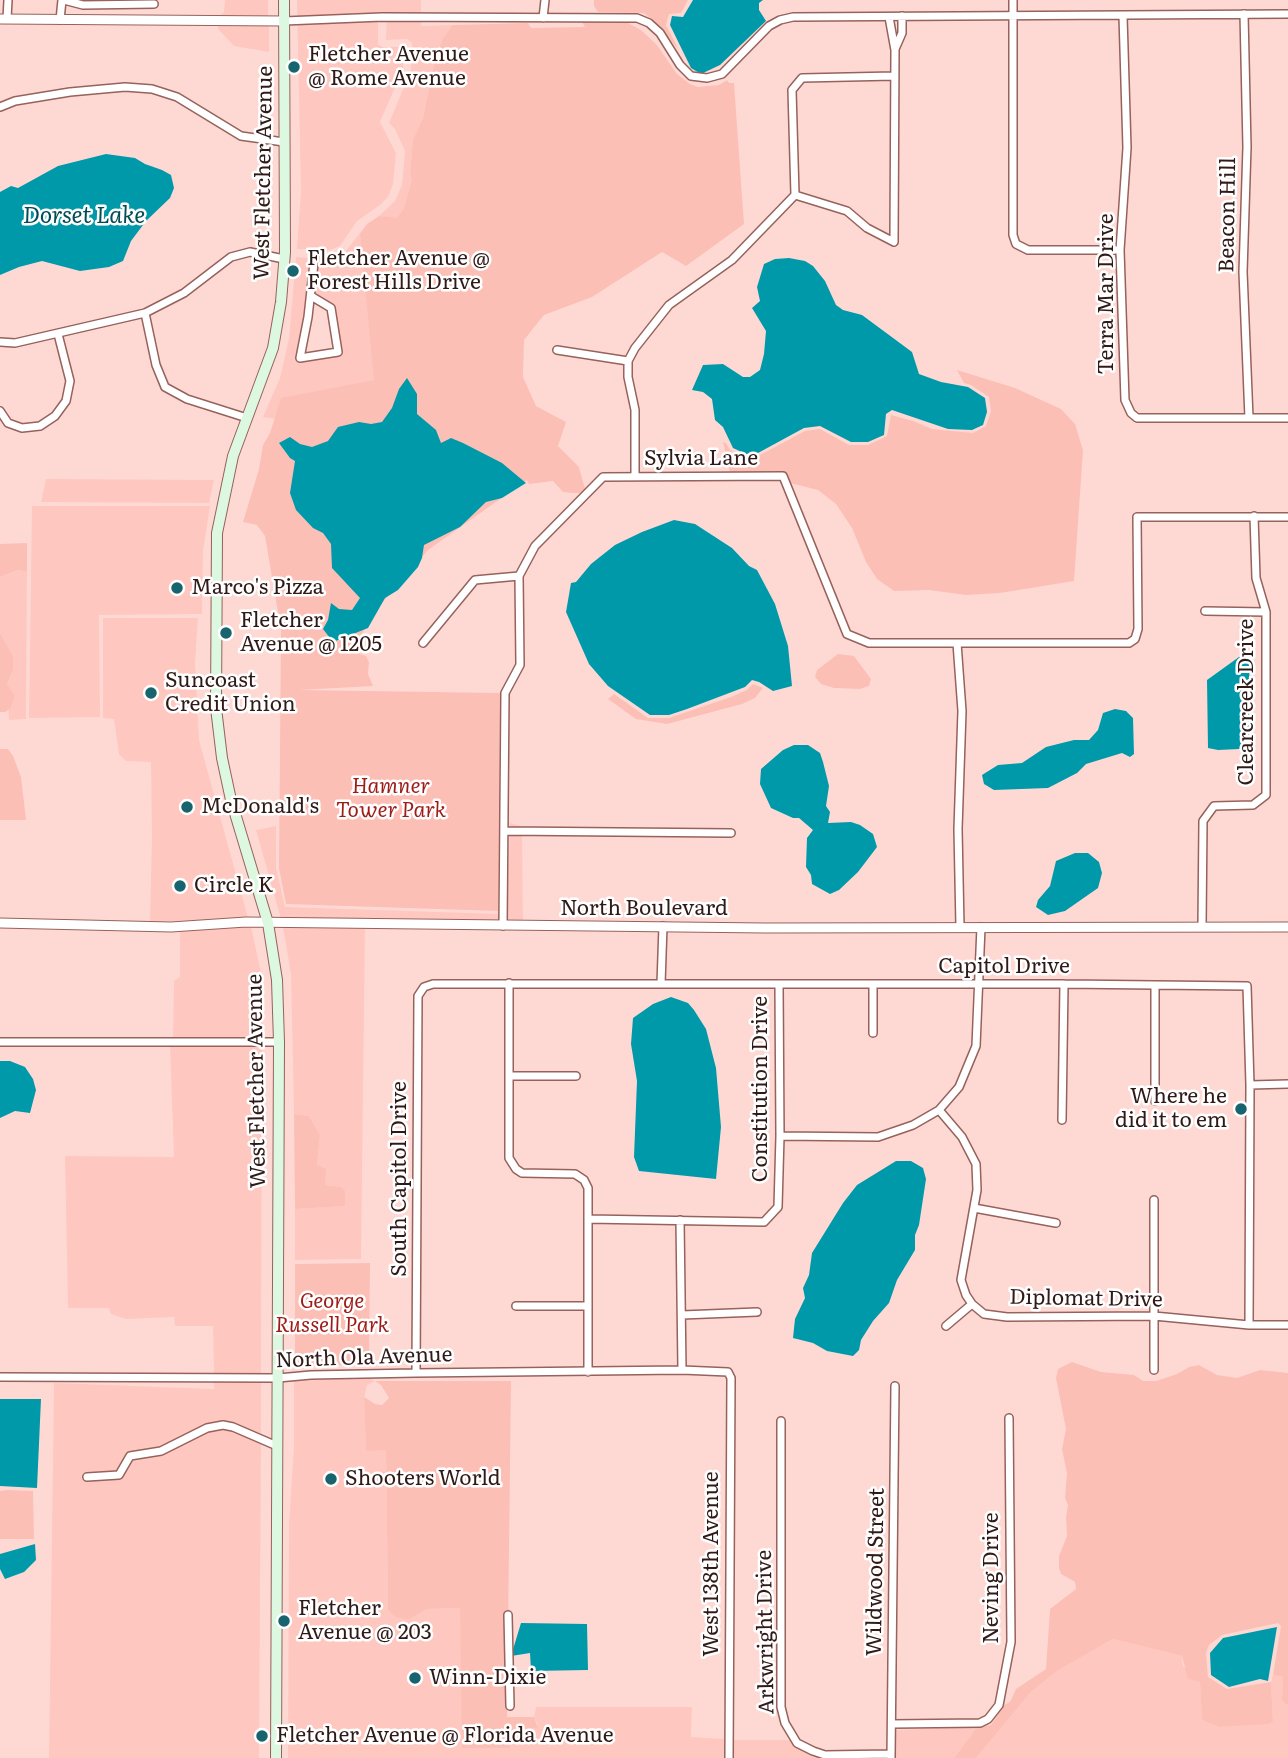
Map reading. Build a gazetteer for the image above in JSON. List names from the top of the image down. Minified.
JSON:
{"streets":{"main road":["West Fletcher Avenue"],"street":["Beacon Hill","Terra Mar Drive","Sylvia Lane","Clearcreek Drive","North Boulevard","Capitol Drive","Constitution Drive","South Capitol Drive","Diplomat Drive","North Ola Avenue","West 138th Avenue","Wildwood Street","Neving Drive","Arkwright Drive"]},"crossings":[["West Fletcher Avenue","North Boulevard"],["West Fletcher Avenue","North Ola Avenue"],["Beacon Hill","Terra Mar Drive"],["Sylvia Lane","Clearcreek Drive"],["Sylvia Lane","North Boulevard"],["Clearcreek Drive","North Boulevard"],["Capitol Drive","Constitution Drive"],["Capitol Drive","South Capitol Drive"],["Capitol Drive","Diplomat Drive"],["South Capitol Drive","North Ola Avenue"],["North Ola Avenue","West 138th Avenue"],["Wildwood Street","Neving Drive"],["Wildwood Street","Arkwright Drive"]],"water":["Dorset Lake"],"parks":["Hamner Tower Park","George Russell Park"],"places":["Fletcher Avenue @ Rome Avenue","Fletcher Avenue @ Forest Hills Drive","Marco's Pizza","Fletcher Avenue @ 1205","Suncoast Credit Union","McDonald's","Circle K","Where he did it to em","Shooters World","Fletcher Avenue @ 203","Winn-Dixie","Fletcher Avenue @ Florida Avenue"]}
